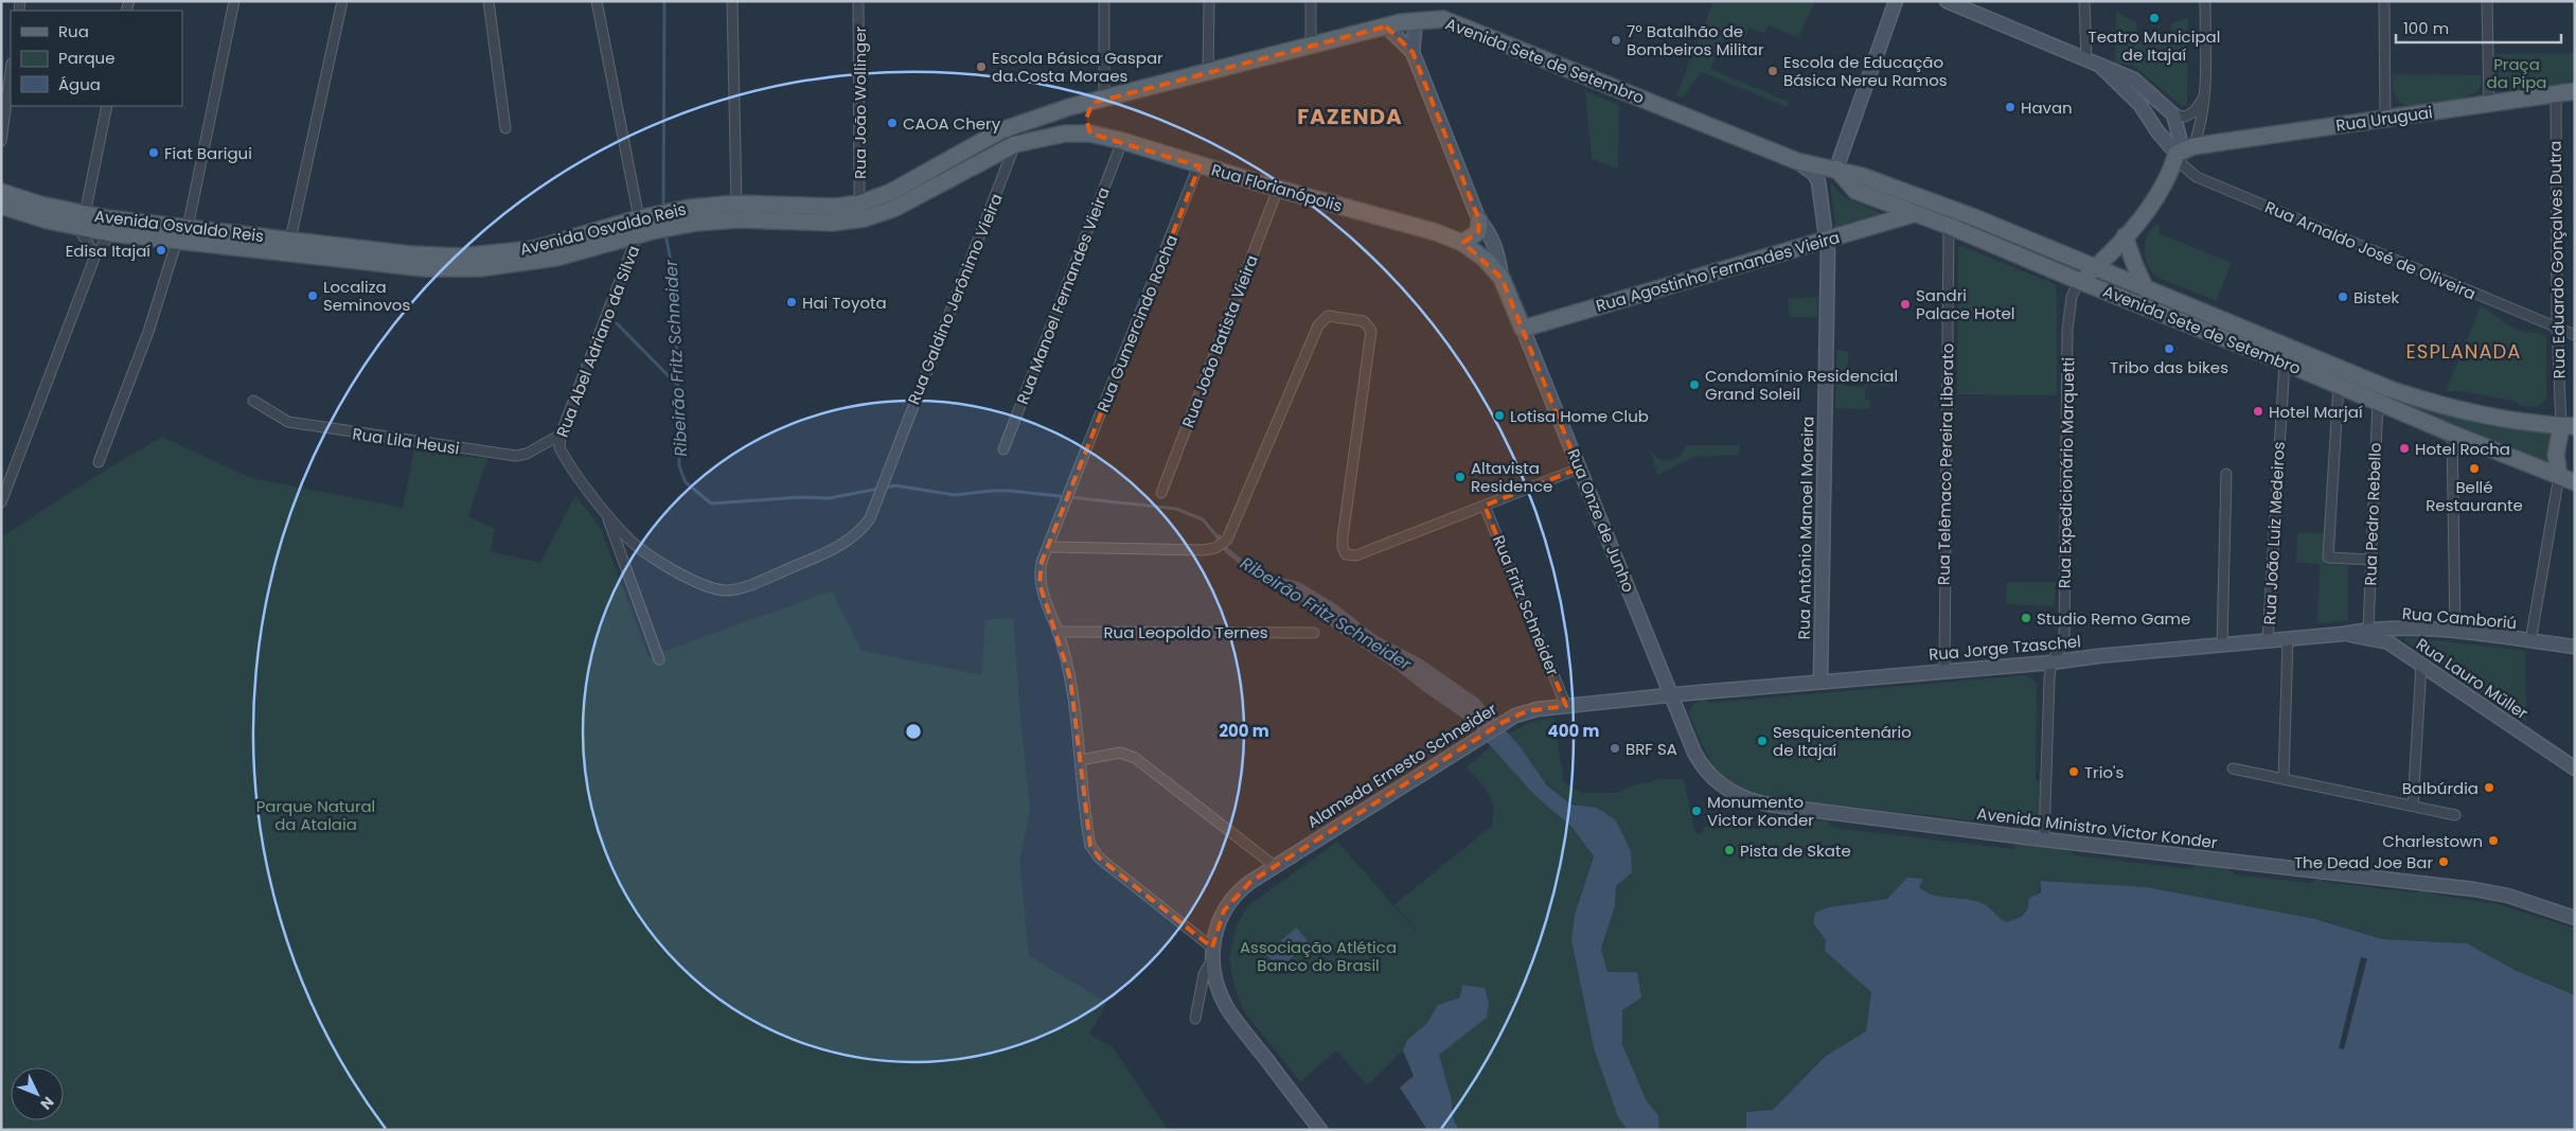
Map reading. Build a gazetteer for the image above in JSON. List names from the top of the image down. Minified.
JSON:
{"streets":{"main road":["Avenida Sete de Setembro","Rua Uruguai","Rua Florianópolis","Avenida Osvaldo Reis","Rua Agostinho Fernandes Vieira","Rua Onze de Junho","Rua Antônio Manoel Moreira","Rua Camboriú","Rua Jorge Tzaschel","Rua Lauro Müller","Alameda Ernesto Schneider","Avenida Ministro Victor Konder"],"street":["Rua João Wollinger","Rua Arnaldo José de Oliveira","Rua Eduardo Gonçalves Dutra","Rua Manoel Fernandes Vieira","Rua Galdino Jerônimo Vieira","Rua Gumercindo Rocha","Rua Abel Adriano da Silva","Rua João Batista Vieira","Rua Lila Heusi","Rua Telêmaco Pereira Liberato","Rua Expedicionário Marquetti","Rua Pedro Rebello","Rua João Luiz Medeiros","Rua Fritz Schneider","Rua Leopoldo Ternes"]},"crossings":[["Avenida Sete de Setembro","Avenida Osvaldo Reis"],["Avenida Sete de Setembro","Rua Eduardo Gonçalves Dutra"],["Avenida Sete de Setembro","Rua Agostinho Fernandes Vieira"],["Avenida Sete de Setembro","Rua Telêmaco Pereira Liberato"],["Avenida Sete de Setembro","Rua Expedicionário Marquetti"],["Avenida Sete de Setembro","Rua Pedro Rebello"],["Avenida Sete de Setembro","Rua Onze de Junho"],["Avenida Sete de Setembro","Rua Antônio Manoel Moreira"],["Avenida Sete de Setembro","Rua João Luiz Medeiros"],["Rua João Wollinger","Avenida Osvaldo Reis"],["Rua Uruguai","Rua Arnaldo José de Oliveira"],["Rua Uruguai","Rua Eduardo Gonçalves Dutra"],["Rua Florianópolis","Avenida Osvaldo Reis"],["Rua Florianópolis","Rua Manoel Fernandes Vieira"],["Rua Florianópolis","Rua Gumercindo Rocha"],["Rua Florianópolis","Rua João Batista Vieira"],["Rua Florianópolis","Rua Onze de Junho"],["Avenida Osvaldo Reis","Rua Galdino Jerônimo Vieira"],["Avenida Osvaldo Reis","Rua Abel Adriano da Silva"],["Rua Arnaldo José de Oliveira","Rua Eduardo Gonçalves Dutra"],["Rua Agostinho Fernandes Vieira","Rua Onze de Junho"],["Rua Agostinho Fernandes Vieira","Rua Antônio Manoel Moreira"],["Rua Galdino Jerônimo Vieira","Rua Abel Adriano da Silva"],["Rua Gumercindo Rocha","Rua Leopoldo Ternes"],["Rua Gumercindo Rocha","Alameda Ernesto Schneider"],["Rua Abel Adriano da Silva","Rua Lila Heusi"],["Rua Telêmaco Pereira Liberato","Rua Jorge Tzaschel"],["Rua Expedicionário Marquetti","Rua Jorge Tzaschel"],["Rua Pedro Rebello","Rua Camboriú"],["Rua Onze de Junho","Rua Jorge Tzaschel"],["Rua Onze de Junho","Alameda Ernesto Schneider"],["Rua Onze de Junho","Avenida Ministro Victor Konder"],["Rua Antônio Manoel Moreira","Rua Jorge Tzaschel"],["Rua João Luiz Medeiros","Rua Jorge Tzaschel"],["Rua Fritz Schneider","Alameda Ernesto Schneider"],["Rua Camboriú","Rua Jorge Tzaschel"],["Rua Camboriú","Rua Lauro Müller"],["Rua Jorge Tzaschel","Rua Lauro Müller"],["Rua Jorge Tzaschel","Alameda Ernesto Schneider"],["Rua Jorge Tzaschel","Avenida Ministro Victor Konder"],["Alameda Ernesto Schneider","Avenida Ministro Victor Konder"]],"districts":["FAZENDA","ESPLANADA"],"water":["Ribeirão Fritz Schneider"],"parks":["Praça da Pipa","Parque Natural da Atalaia","Associação Atlética Banco do Brasil"],"places":["Teatro Municipal de Itajaí","7º Batalhão de Bombeiros Militar","Escola Básica Gaspar da Costa Moraes","Escola de Educação Básica Nereu Ramos","Havan","CAOA Chery","Fiat Barigui","Edisa Itajaí","Localiza Seminovos","Bistek","Hai Toyota","Sandri Palace Hotel","Tribo das bikes","Condomínio Residencial Grand Soleil","Hotel Marjaí","Lotisa Home Club","Hotel Rocha","Bellé Restaurante","Altavista Residence","Studio Remo Game","Sesquicentenário de Itajaí","BRF SA","Trio's","Balbúrdia","Monumento Victor Konder","Charlestown","Pista de Skate","The Dead Joe Bar"],"legend":["Rua","Parque","Água"],"scale_bar":"100 m","north":"bottom right","rings":["200 m","400 m"]}
